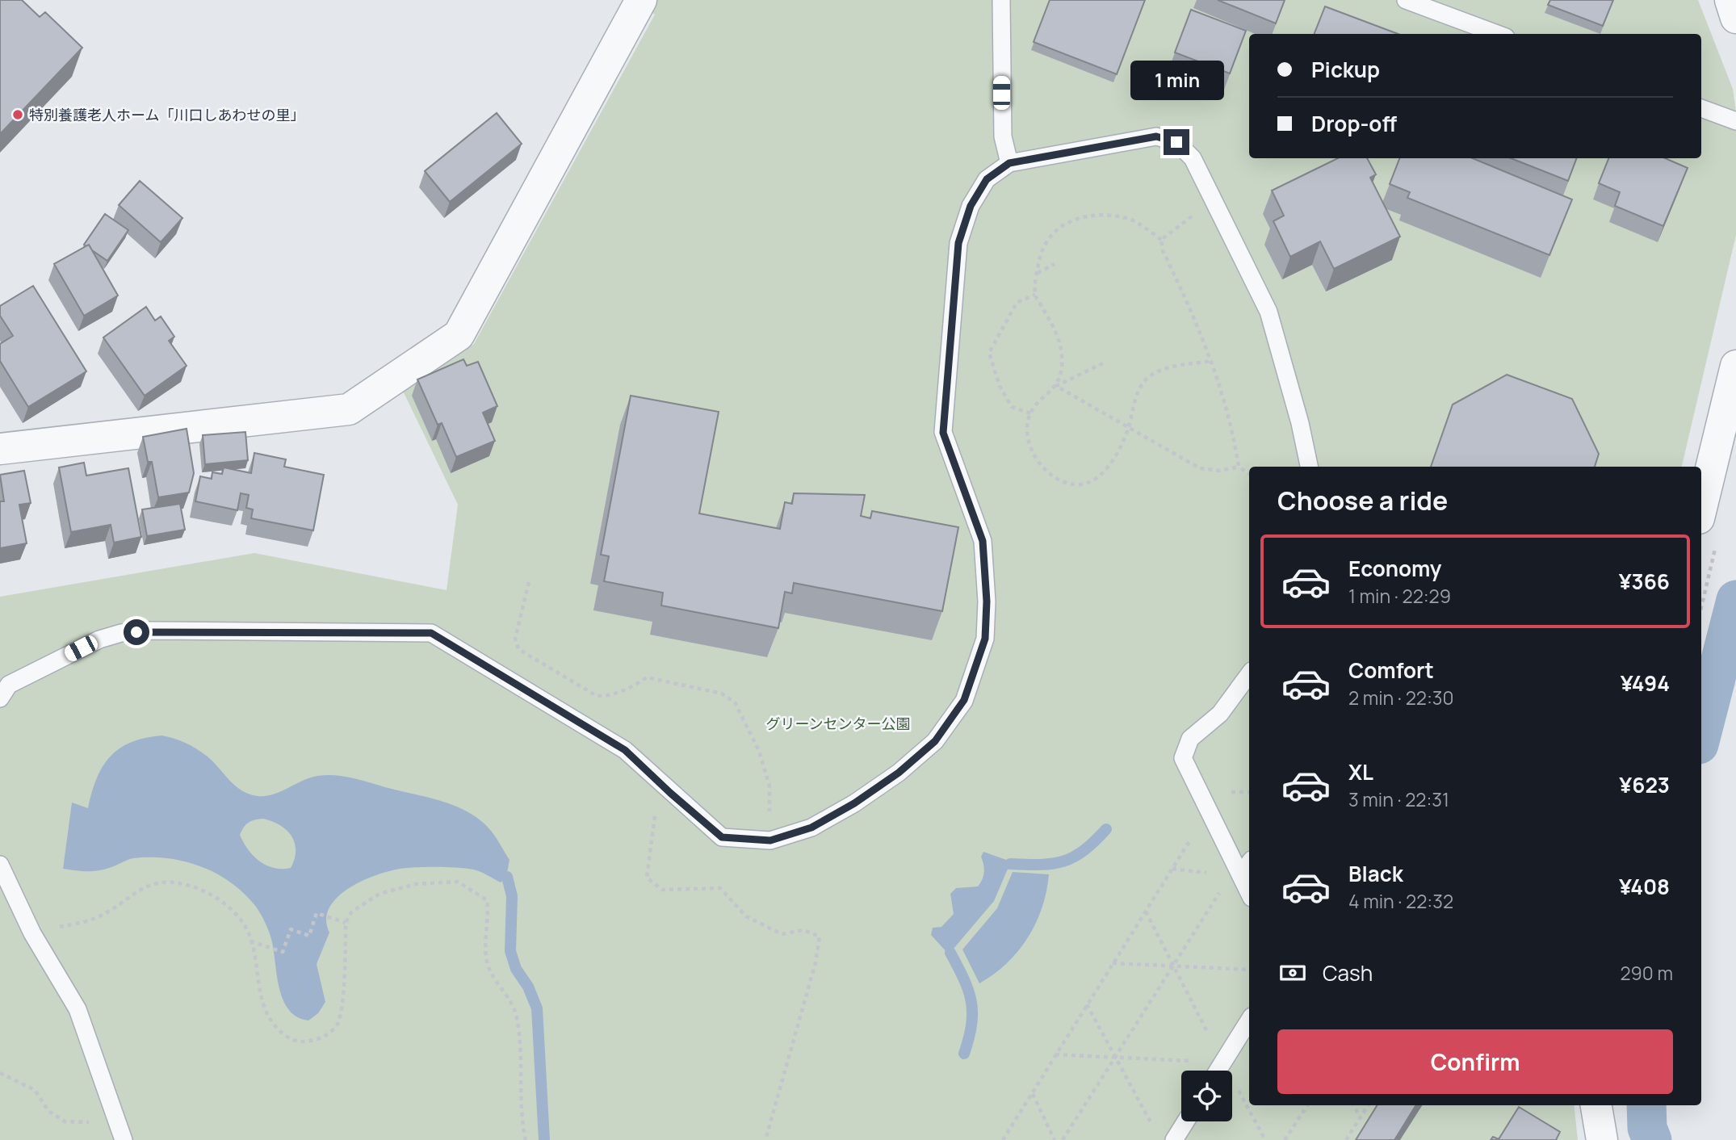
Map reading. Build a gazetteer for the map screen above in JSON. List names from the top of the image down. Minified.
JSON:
{"parks":["グリーンセンター公園"],"places":["特別養護老人ホーム「川口しあわせの里」"],"page":{"banner":["Pickup","Drop-off"],"bubble":"1 min","heading":"Choose a ride","list":[{"name":"Economy","note":"1 min · 22:29","value":"¥366"},{"name":"Comfort","note":"2 min · 22:30","value":"¥494"},{"name":"XL","note":"3 min · 22:31","value":"¥623"},{"name":"Black","note":"4 min · 22:32","value":"¥408"}],"pay":["Cash","290 m"],"buttons":"Confirm"}}
